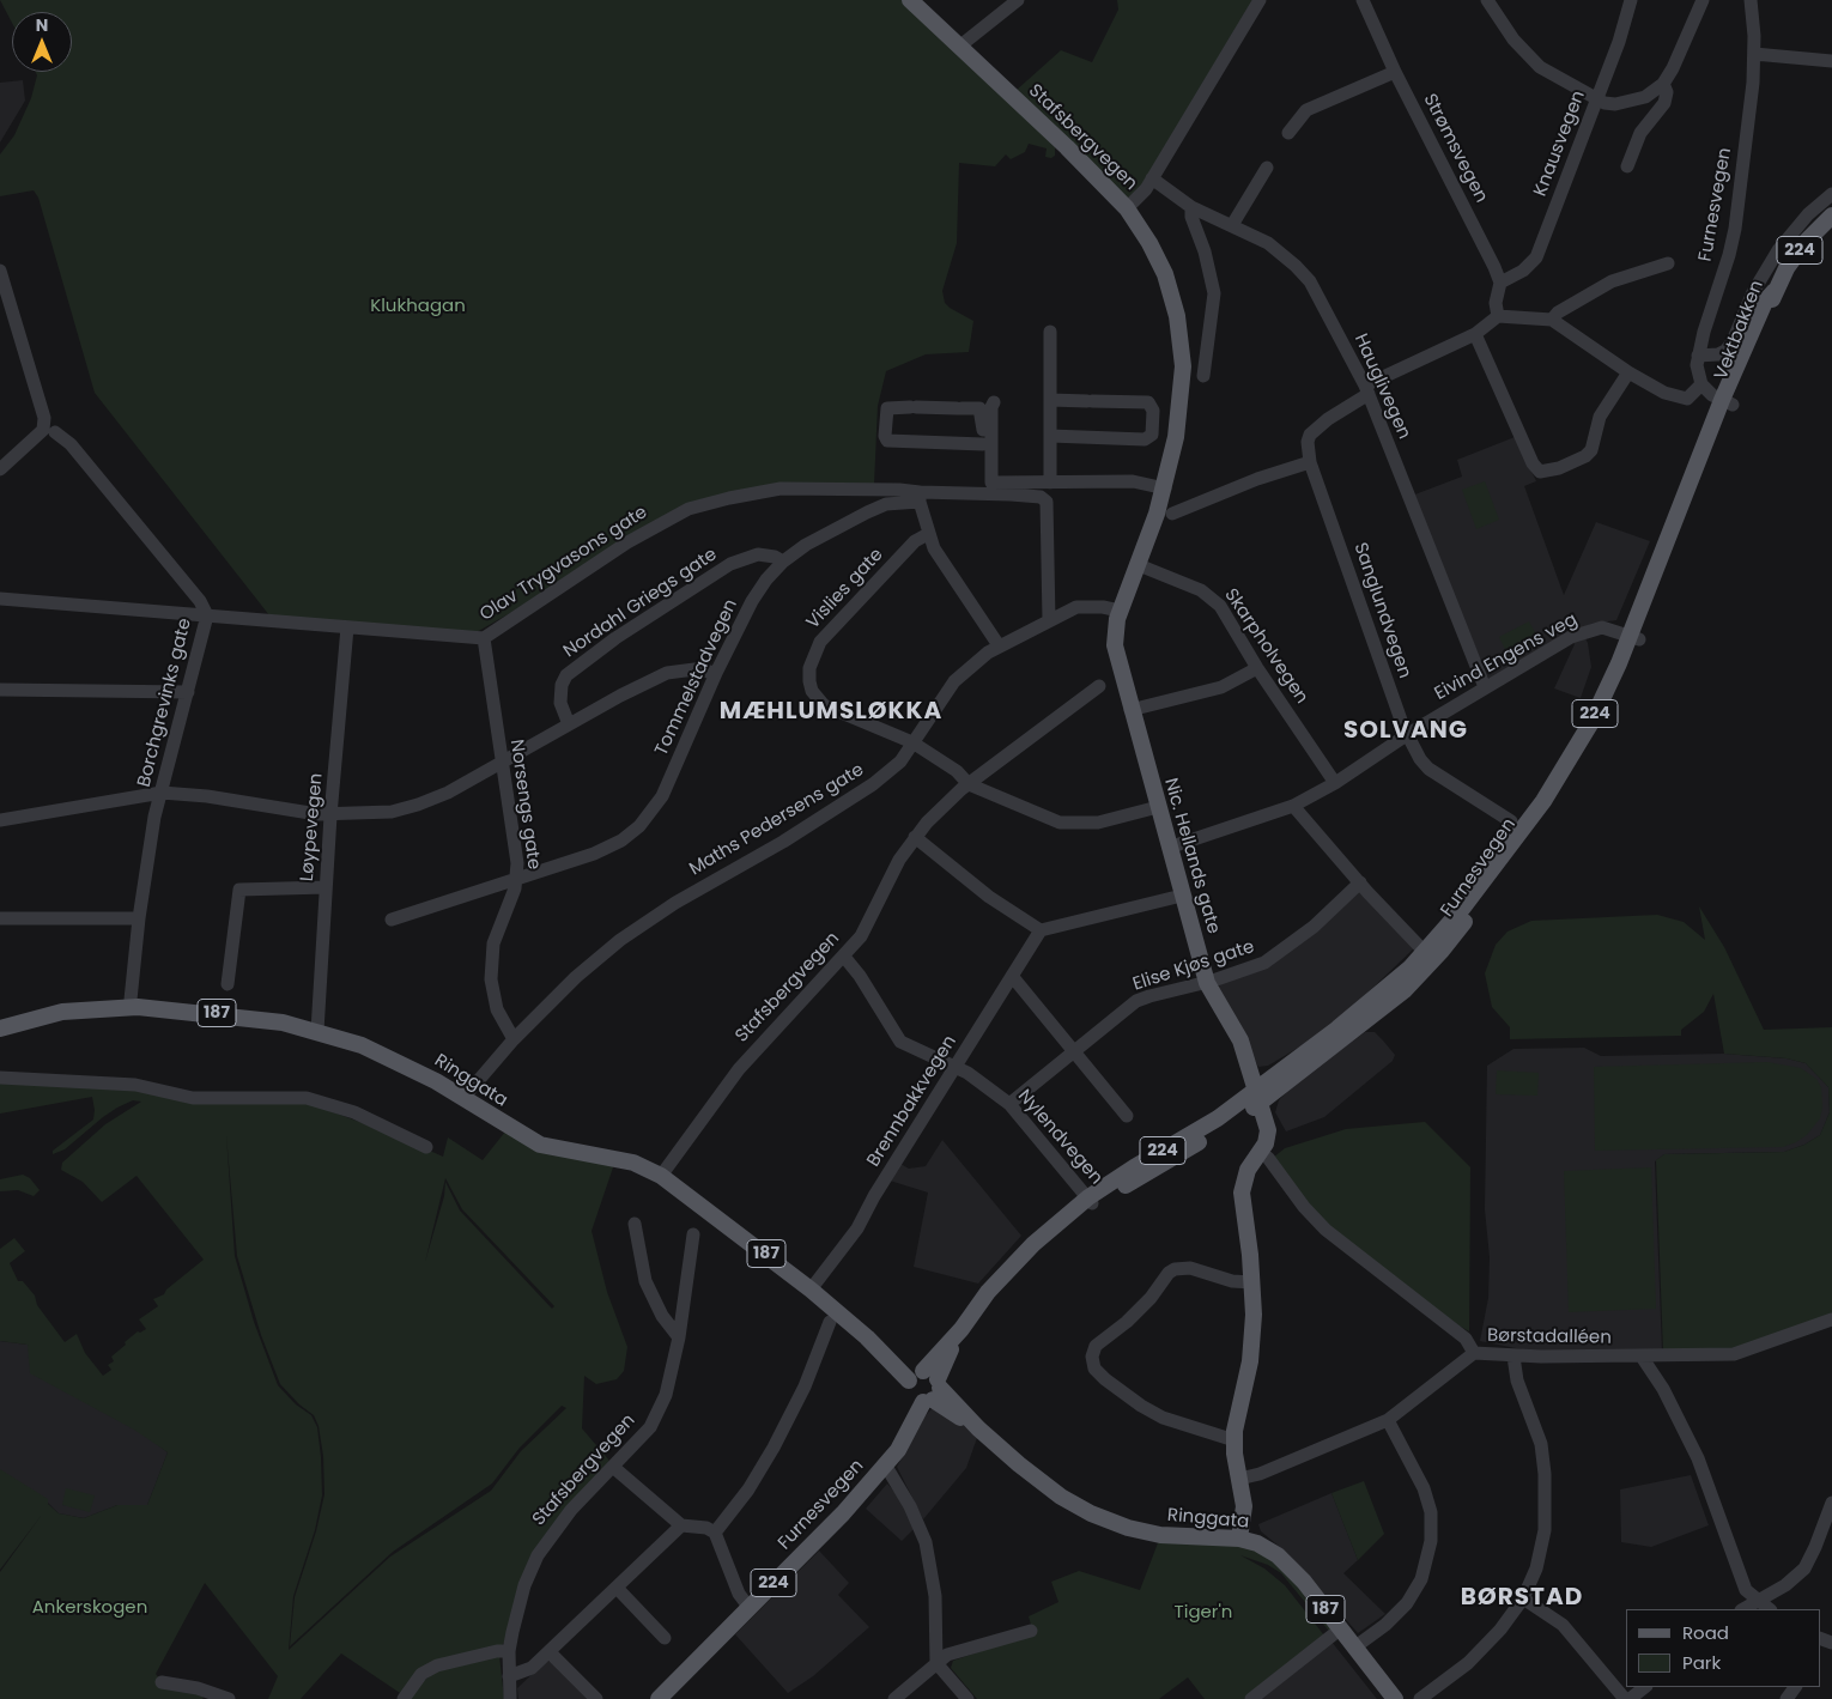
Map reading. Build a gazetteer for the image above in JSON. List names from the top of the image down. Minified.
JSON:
{"streets":{"main road":["Stafsbergvegen","Furnesvegen","224","Vektbakken","Nic. Hellands gate","187","Ringgata"],"street":["Knausvegen","Strømsvegen","Hauglivegen","Olav Trygvasons gate","Vislies gate","Nordahl Griegs gate","Sanglundvegen","Skarpholvegen","Eivind Engens veg","Tommelstadvegen","Borchgrevinks gate","Norsengs gate","Maths Pedersens gate","Løypevegen","Elise Kjøs gate","Brennbakkvegen","Nylendvegen","Børstadalléen"]},"crossings":[["Stafsbergvegen","Vislies gate"],["Stafsbergvegen","Skarpholvegen"],["Stafsbergvegen","Maths Pedersens gate"],["Stafsbergvegen","Nic. Hellands gate"],["Stafsbergvegen","Ringgata"],["Stafsbergvegen","Nylendvegen"],["Knausvegen","Strømsvegen"],["Furnesvegen","Vektbakken"],["Furnesvegen","Eivind Engens veg"],["Furnesvegen","Nic. Hellands gate"],["Furnesvegen","Ringgata"],["Furnesvegen","Nylendvegen"],["Hauglivegen","Sanglundvegen"],["Hauglivegen","Eivind Engens veg"],["Olav Trygvasons gate","Tommelstadvegen"],["Olav Trygvasons gate","Borchgrevinks gate"],["Olav Trygvasons gate","Norsengs gate"],["Olav Trygvasons gate","Løypevegen"],["Vislies gate","Maths Pedersens gate"],["Vislies gate","Nic. Hellands gate"],["Nordahl Griegs gate","Tommelstadvegen"],["Sanglundvegen","Eivind Engens veg"],["Skarpholvegen","Eivind Engens veg"],["Eivind Engens veg","Nic. Hellands gate"],["Tommelstadvegen","Norsengs gate"],["Norsengs gate","Maths Pedersens gate"],["Maths Pedersens gate","Nic. Hellands gate"],["Maths Pedersens gate","Ringgata"],["Løypevegen","Ringgata"],["Nic. Hellands gate","Elise Kjøs gate"],["Nic. Hellands gate","Ringgata"],["Elise Kjøs gate","Nylendvegen"],["Ringgata","Brennbakkvegen"],["Brennbakkvegen","Nylendvegen"]],"districts":["MÆHLUMSLØKKA","SOLVANG","BØRSTAD"],"parks":["Klukhagan","Ankerskogen","Tiger'n"],"legend":["Road","Park"],"north":"top"}
